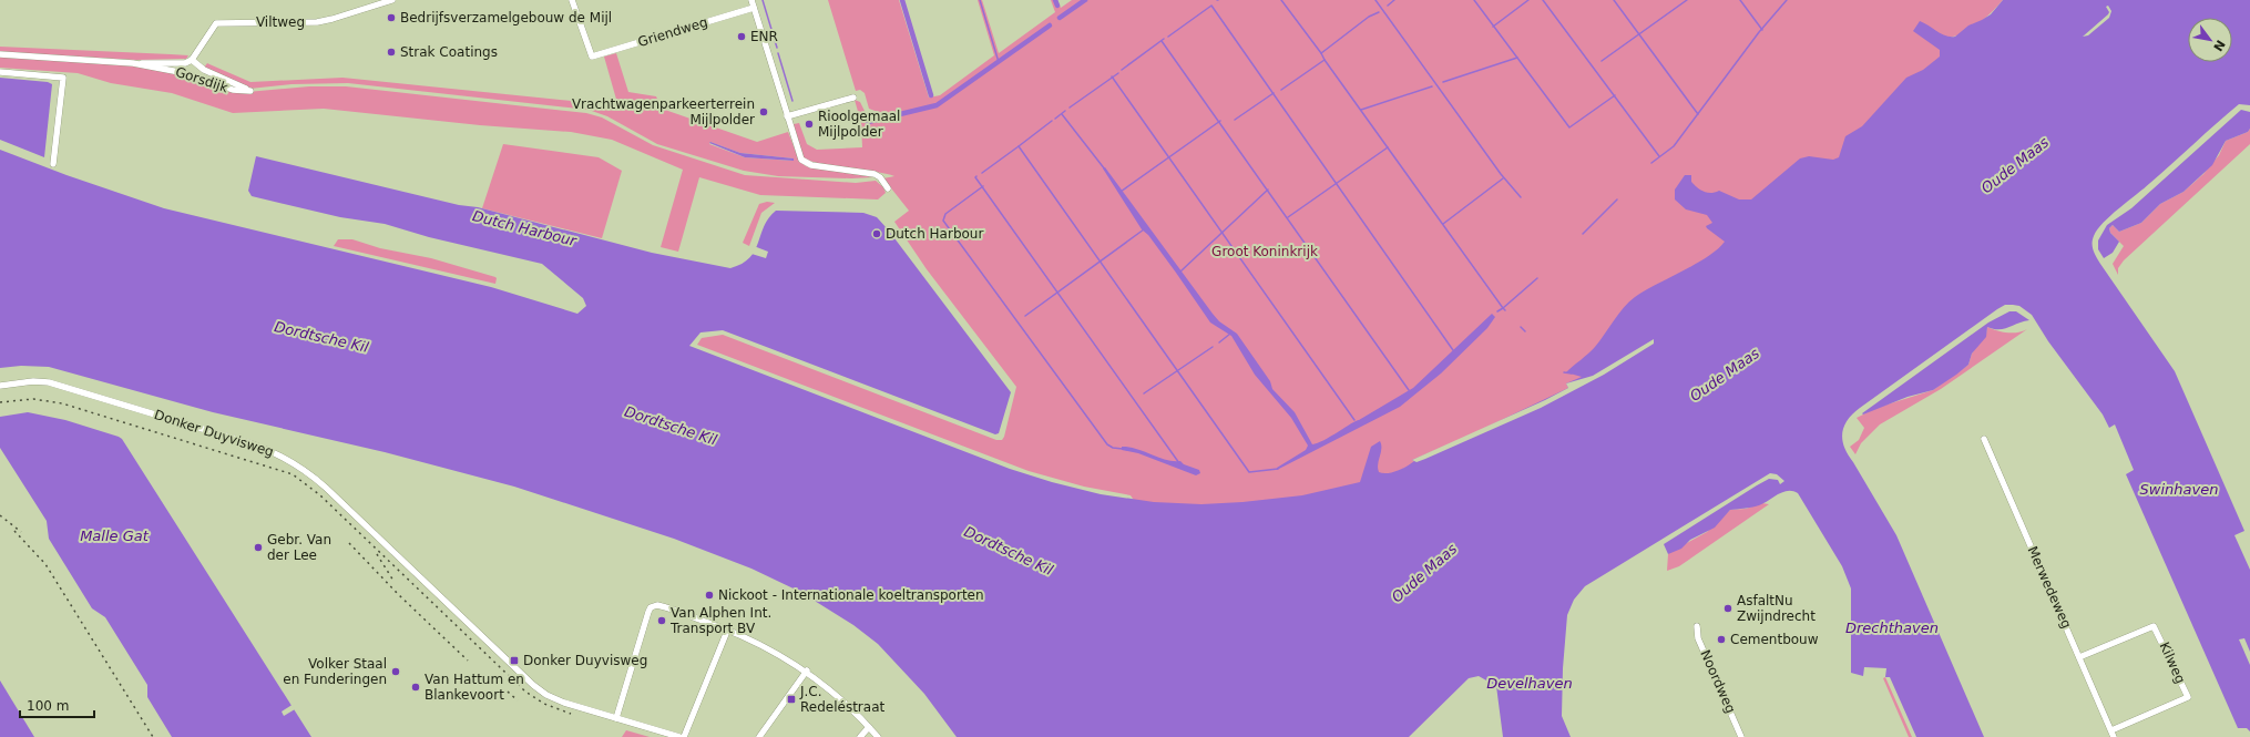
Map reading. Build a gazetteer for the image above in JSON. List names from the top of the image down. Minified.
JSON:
{"streets":{"street":["Viltweg","Griendweg","Gorsdijk","Donker Duyvisweg","Merwedeweg","Kilweg","Noordweg"]},"crossings":[["Viltweg","Gorsdijk"],["Merwedeweg","Kilweg"]],"water":["Oude Maas","Dutch Harbour","Dordtsche Kil","Swinhaven","Malle Gat","Drechthaven","Develhaven"],"parks":["Groot Koninkrijk"],"places":{"other":["Bedrijfsverzamelgebouw de Mijl","ENR","Strak Coatings","Vrachtwagenparkeerterrein Mijlpolder","Rioolgemaal Mijlpolder","Dutch Harbour","Gebr. Van der Lee","Nickoot - Internationale koeltransporten","AsfaltNu Zwijndrecht","Van Alphen Int. Transport BV","Cementbouw","Volker Staal en Funderingen","Van Hattum en Blankevoort"],"transit":["Donker Duyvisweg","J.C. Redeléstraat"]},"scale_bar":"100 m","north":"bottom right"}
